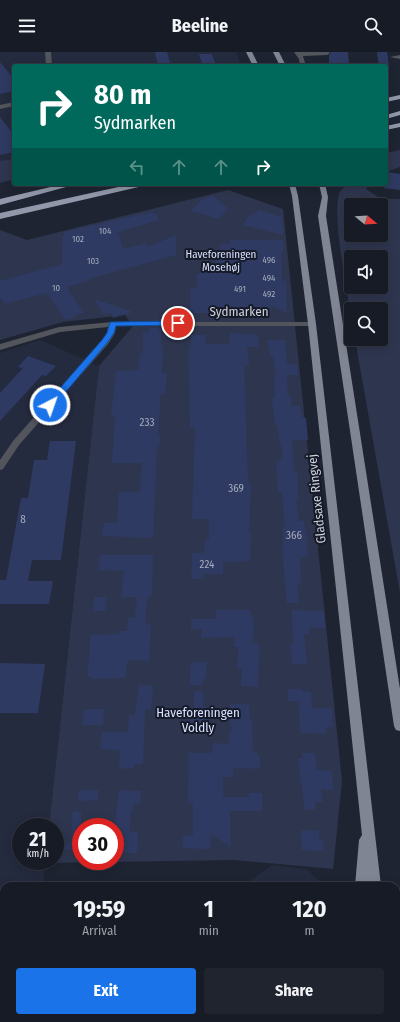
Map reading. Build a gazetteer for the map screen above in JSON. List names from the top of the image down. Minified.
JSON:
{"streets":{"main road":["Gladsaxe Ringvej"],"street":["Sydmarken"]},"crossings":[["Sydmarken","Gladsaxe Ringvej"]],"parks":["Haveforeningen Mosehøj","Haveforeningen Voldly"],"house_numbers":["104","102","496","103","494","10","491","492","233","369","8","366","224"],"north":"right","page":{"header":"Beeline","turn":["80 m","Sydmarken"],"speed":"21 km/h","limit":"30","eta":["19:59","Arrival","1","min","120","m"],"buttons":["Exit","Share"]}}
